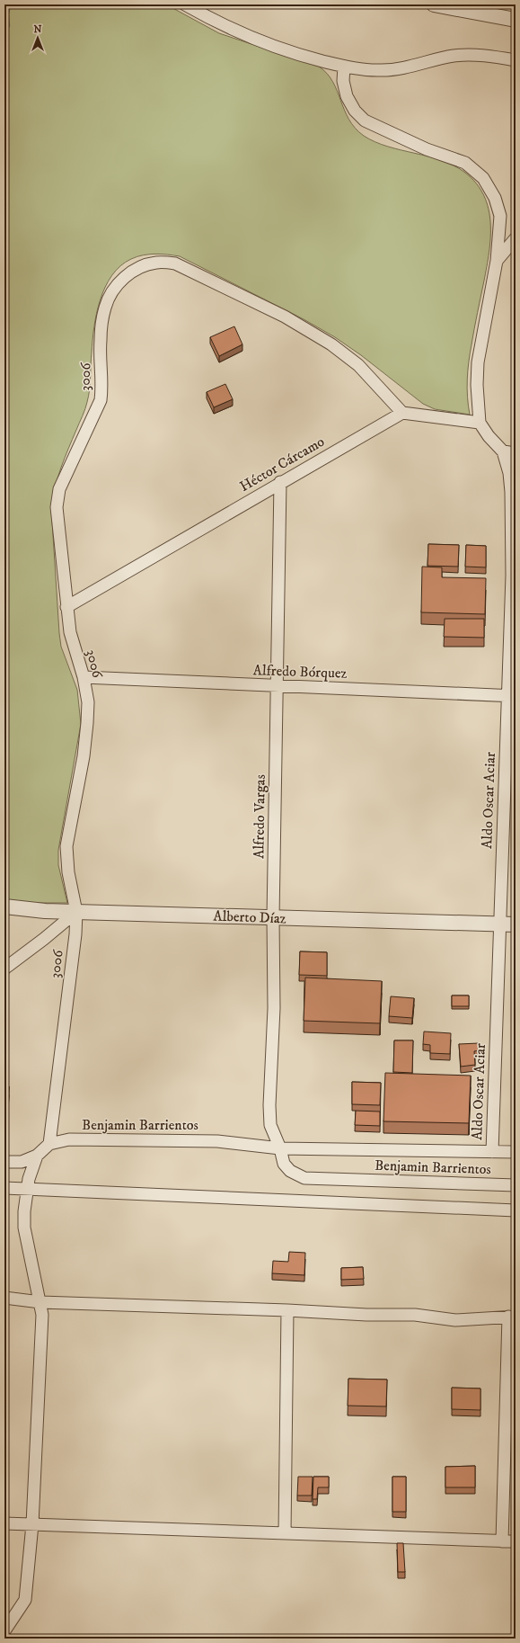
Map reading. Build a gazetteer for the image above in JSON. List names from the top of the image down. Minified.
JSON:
{"streets":{"street":["3006","Héctor Cárcamo","Alfredo Bórquez","Aldo Oscar Aciar","Alfredo Vargas","Alberto Díaz","Benjamin Barrientos"]},"crossings":[["3006","Héctor Cárcamo"],["3006","Alfredo Bórquez"],["3006","Alberto Díaz"],["3006","Benjamin Barrientos"],["Héctor Cárcamo","Alfredo Vargas"],["Alfredo Bórquez","Aldo Oscar Aciar"],["Alfredo Bórquez","Alfredo Vargas"],["Aldo Oscar Aciar","Alberto Díaz"],["Aldo Oscar Aciar","Benjamin Barrientos"],["Alfredo Vargas","Alberto Díaz"],["Alfredo Vargas","Benjamin Barrientos"]],"north":"top"}
